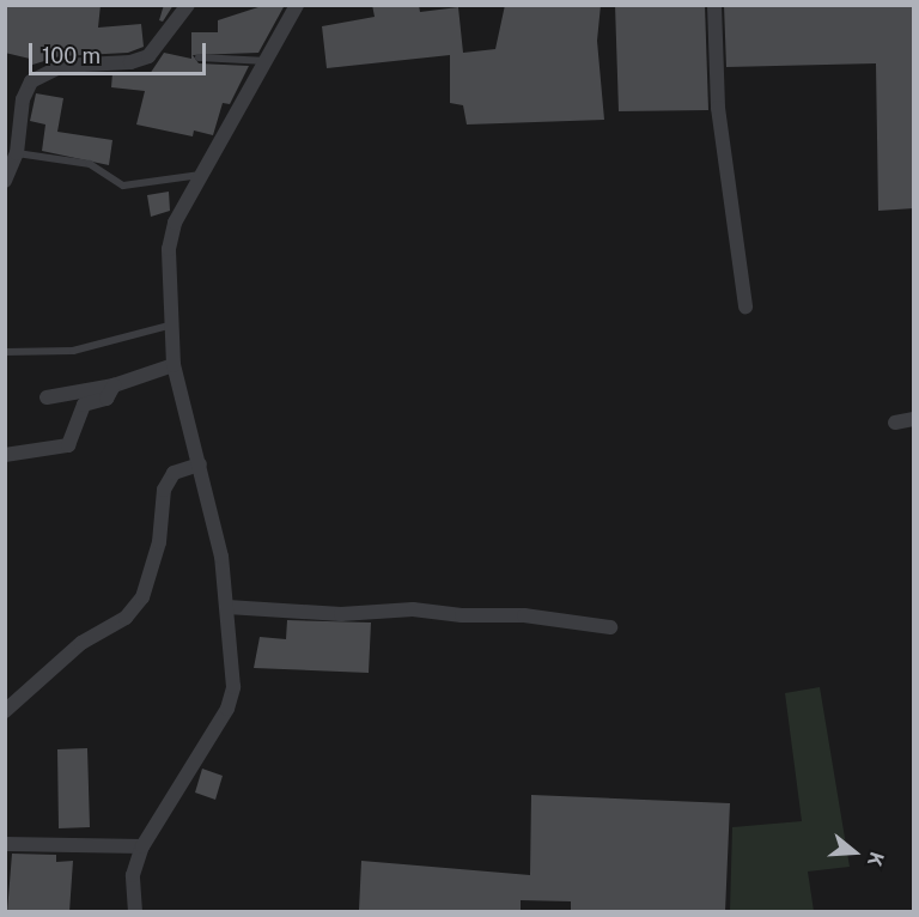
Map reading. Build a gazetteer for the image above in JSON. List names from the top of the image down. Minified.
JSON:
{"scale_bar":"100 m","north":"right"}
